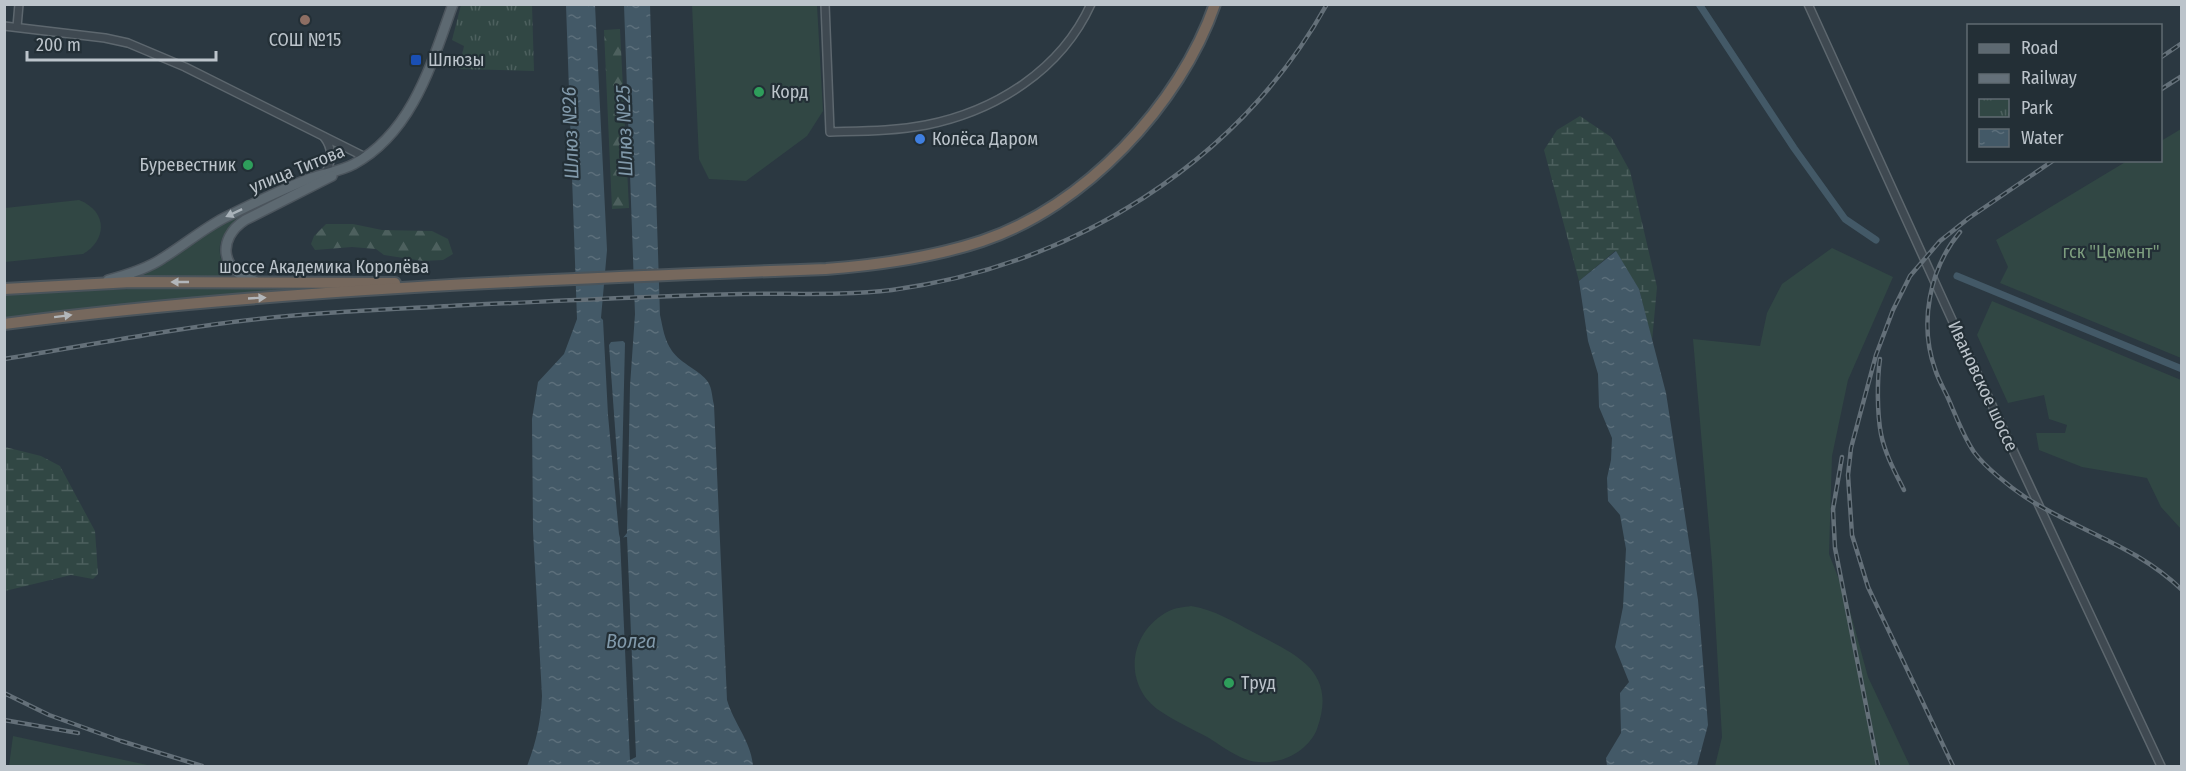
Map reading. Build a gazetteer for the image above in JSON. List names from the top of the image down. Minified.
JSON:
{"streets":{"highway":["шоссе Академика Королёва"],"main road":["улица Титова"],"street":["Ивановское шоссе"]},"crossings":[["улица Титова","шоссе Академика Королёва"]],"one_way":["улица Титова"],"water":["Шлюз №25","Шлюз №26","Волга"],"parks":["гск \"Цемент\""],"places":{"other":["СОШ №15","Корд","Колёса Даром","Буревестник","Труд"],"transit":["Шлюзы"]},"legend":["Road","Railway","Park","Water"],"scale_bar":"200 m"}
